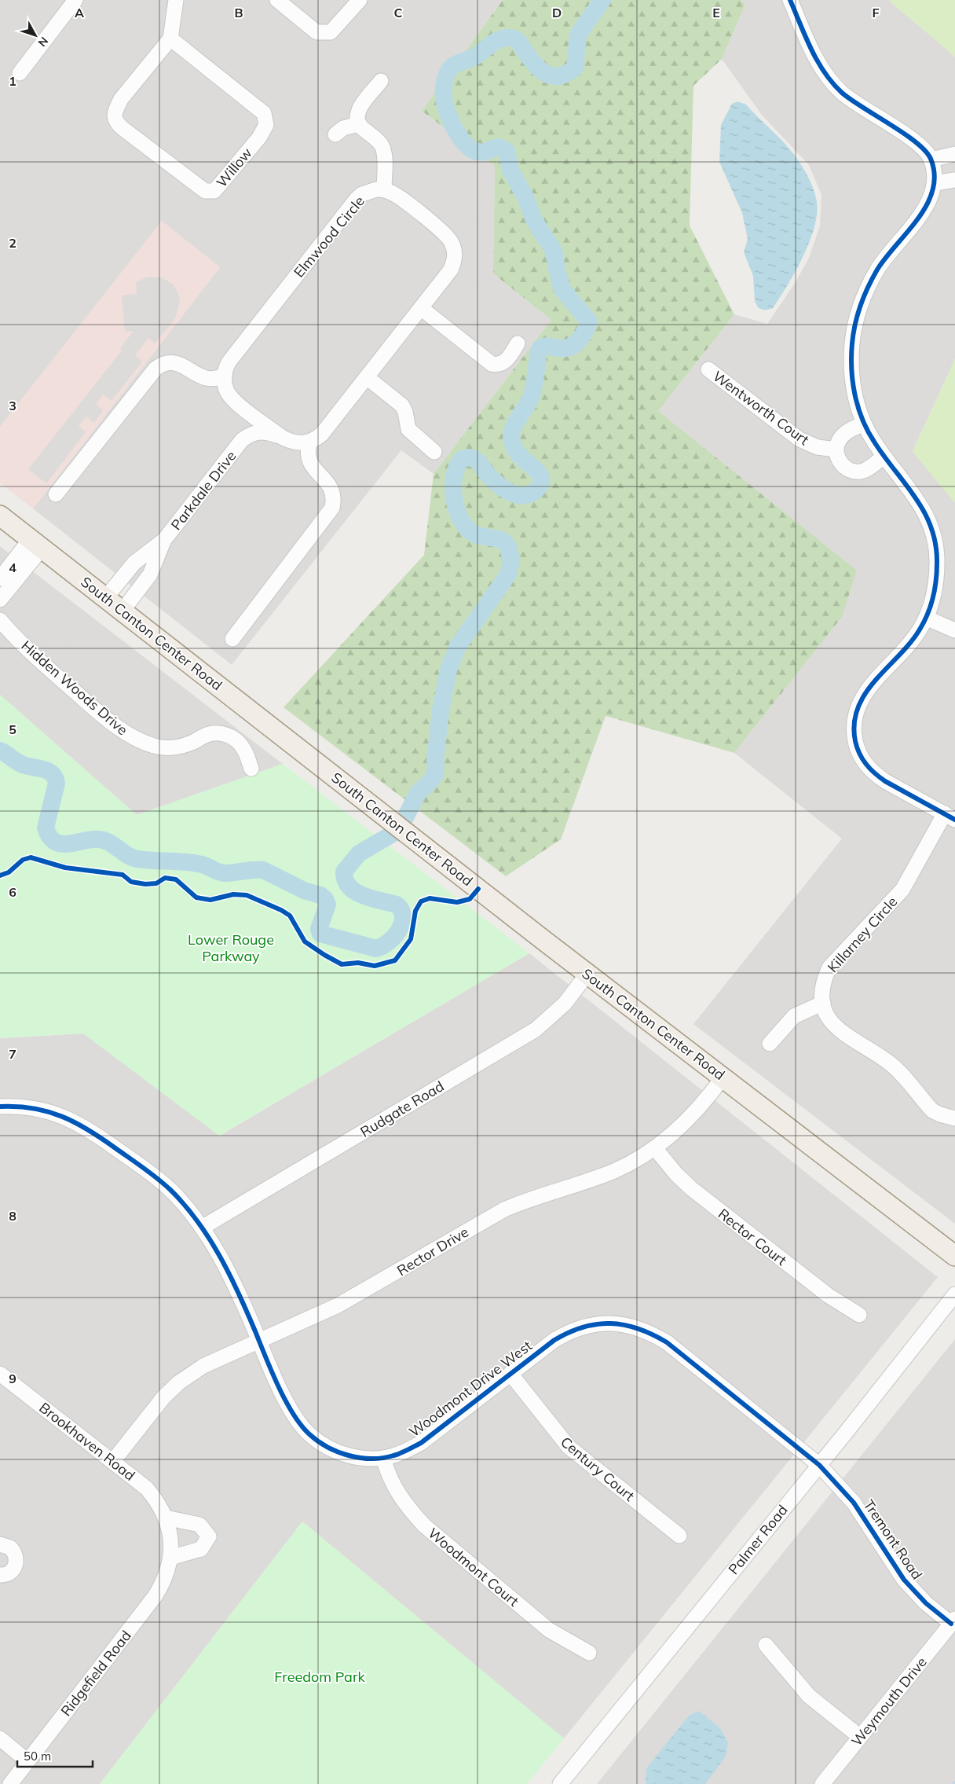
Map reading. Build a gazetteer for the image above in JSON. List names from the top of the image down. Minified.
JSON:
{"streets":{"main road":["South Canton Center Road"],"street":["Willow","Elmwood Circle","Wentworth Court","Parkdale Drive","Hidden Woods Drive","Killarney Circle","Rudgate Road","Rector Court","Rector Drive","Woodmont Drive West","Brookhaven Road","Century Court","Palmer Road","Tremont Road","Woodmont Court","Ridgefield Road","Weymouth Drive"]},"crossings":[["Parkdale Drive","South Canton Center Road"],["South Canton Center Road","Rudgate Road"],["South Canton Center Road","Rector Drive"],["Rudgate Road","Woodmont Drive West"],["Rector Court","Rector Drive"],["Rector Drive","Woodmont Drive West"],["Rector Drive","Brookhaven Road"],["Woodmont Drive West","Century Court"],["Woodmont Drive West","Palmer Road"],["Woodmont Drive West","Tremont Road"],["Woodmont Drive West","Woodmont Court"],["Brookhaven Road","Ridgefield Road"],["Palmer Road","Tremont Road"],["Tremont Road","Weymouth Drive"]],"parks":["Lower Rouge Parkway","Freedom Park"],"scale_bar":"50 m","north":"bottom right","grid":{"columns":["A","B","C","D","E","F"],"rows":["1","2","3","4","5","6","7","8","9"]}}
